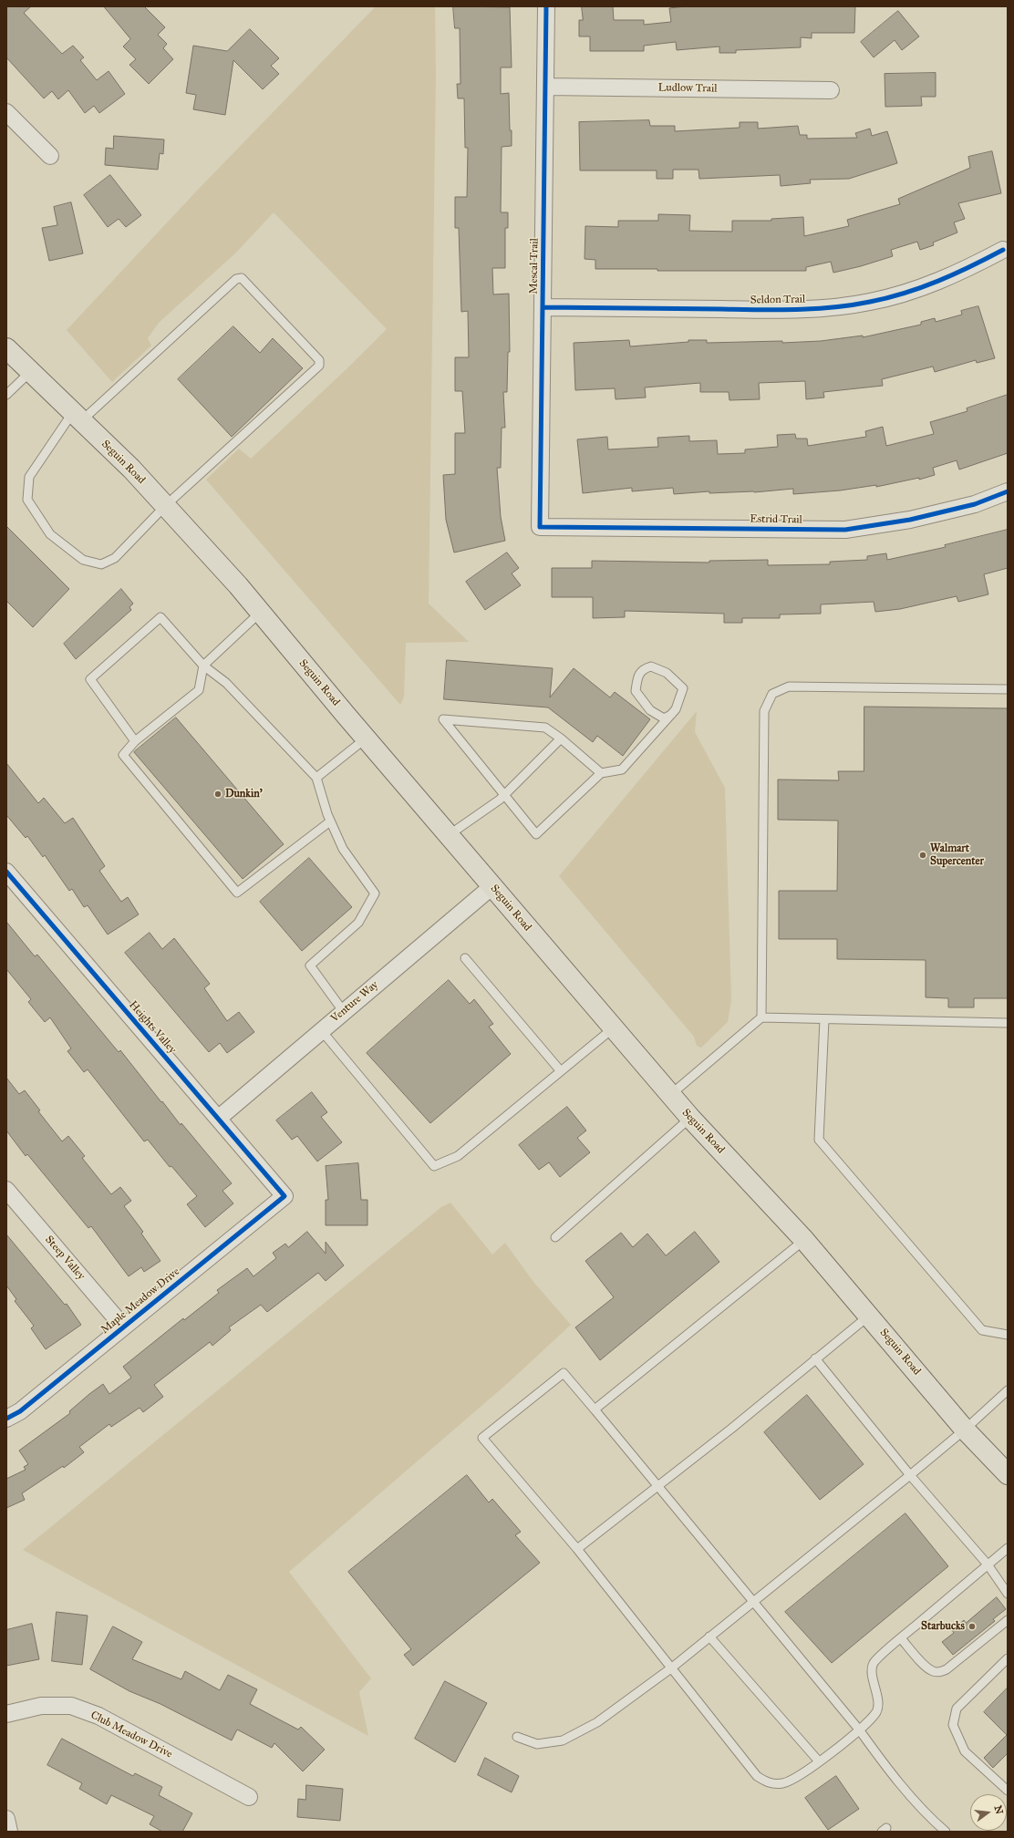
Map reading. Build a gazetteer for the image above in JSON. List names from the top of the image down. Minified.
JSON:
{"streets":{"main road":["Seguin Road"],"street":["Ludlow Trail","Mescal Trail","Seldon Trail","Estrid Trail","Venture Way","Heights Valley","Steep Valley","Maple Meadow Drive","Club Meadow Drive"]},"crossings":[["Ludlow Trail","Mescal Trail"],["Mescal Trail","Seldon Trail"],["Mescal Trail","Estrid Trail"],["Seguin Road","Venture Way"],["Venture Way","Heights Valley"],["Heights Valley","Maple Meadow Drive"],["Steep Valley","Maple Meadow Drive"]],"places":["Dunkin'","Walmart Supercenter","Starbucks"],"north":"right"}
